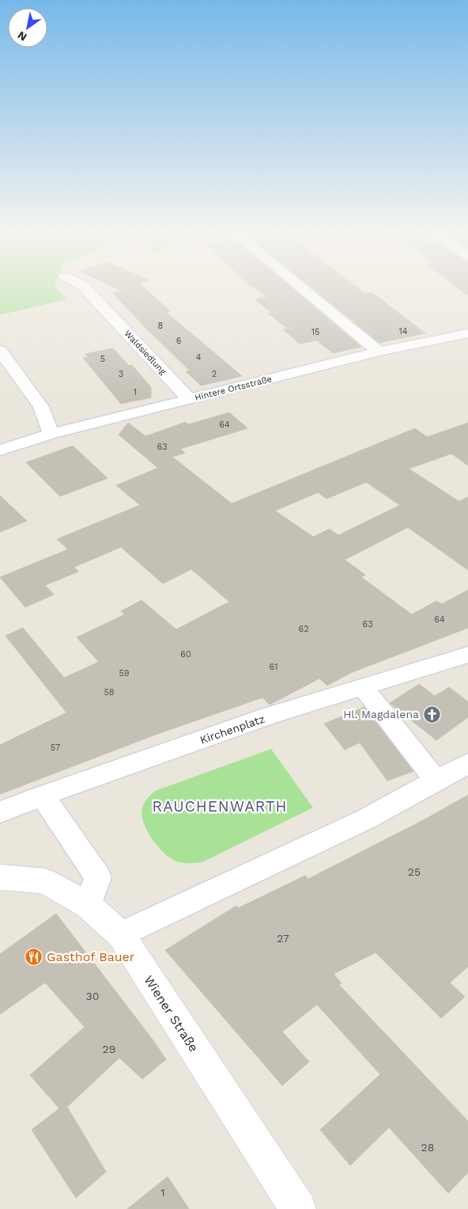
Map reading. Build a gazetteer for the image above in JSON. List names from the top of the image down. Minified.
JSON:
{"streets":{"main road":["Wiener Straße"],"street":["Waldsiedlung","Hintere Ortsstraße","Kirchenplatz"]},"crossings":[["Waldsiedlung","Hintere Ortsstraße"]],"districts":["RAUCHENWARTH"],"places":{"church":["Hl. Magdalena"],"restaurant":["Gasthof Bauer"]},"house_numbers":["8","14","15","6","4","5","3","2","1","64","63","64","63","62","60","61","59","58","57","25","27","30","29","28","1"],"north":"bottom left"}
